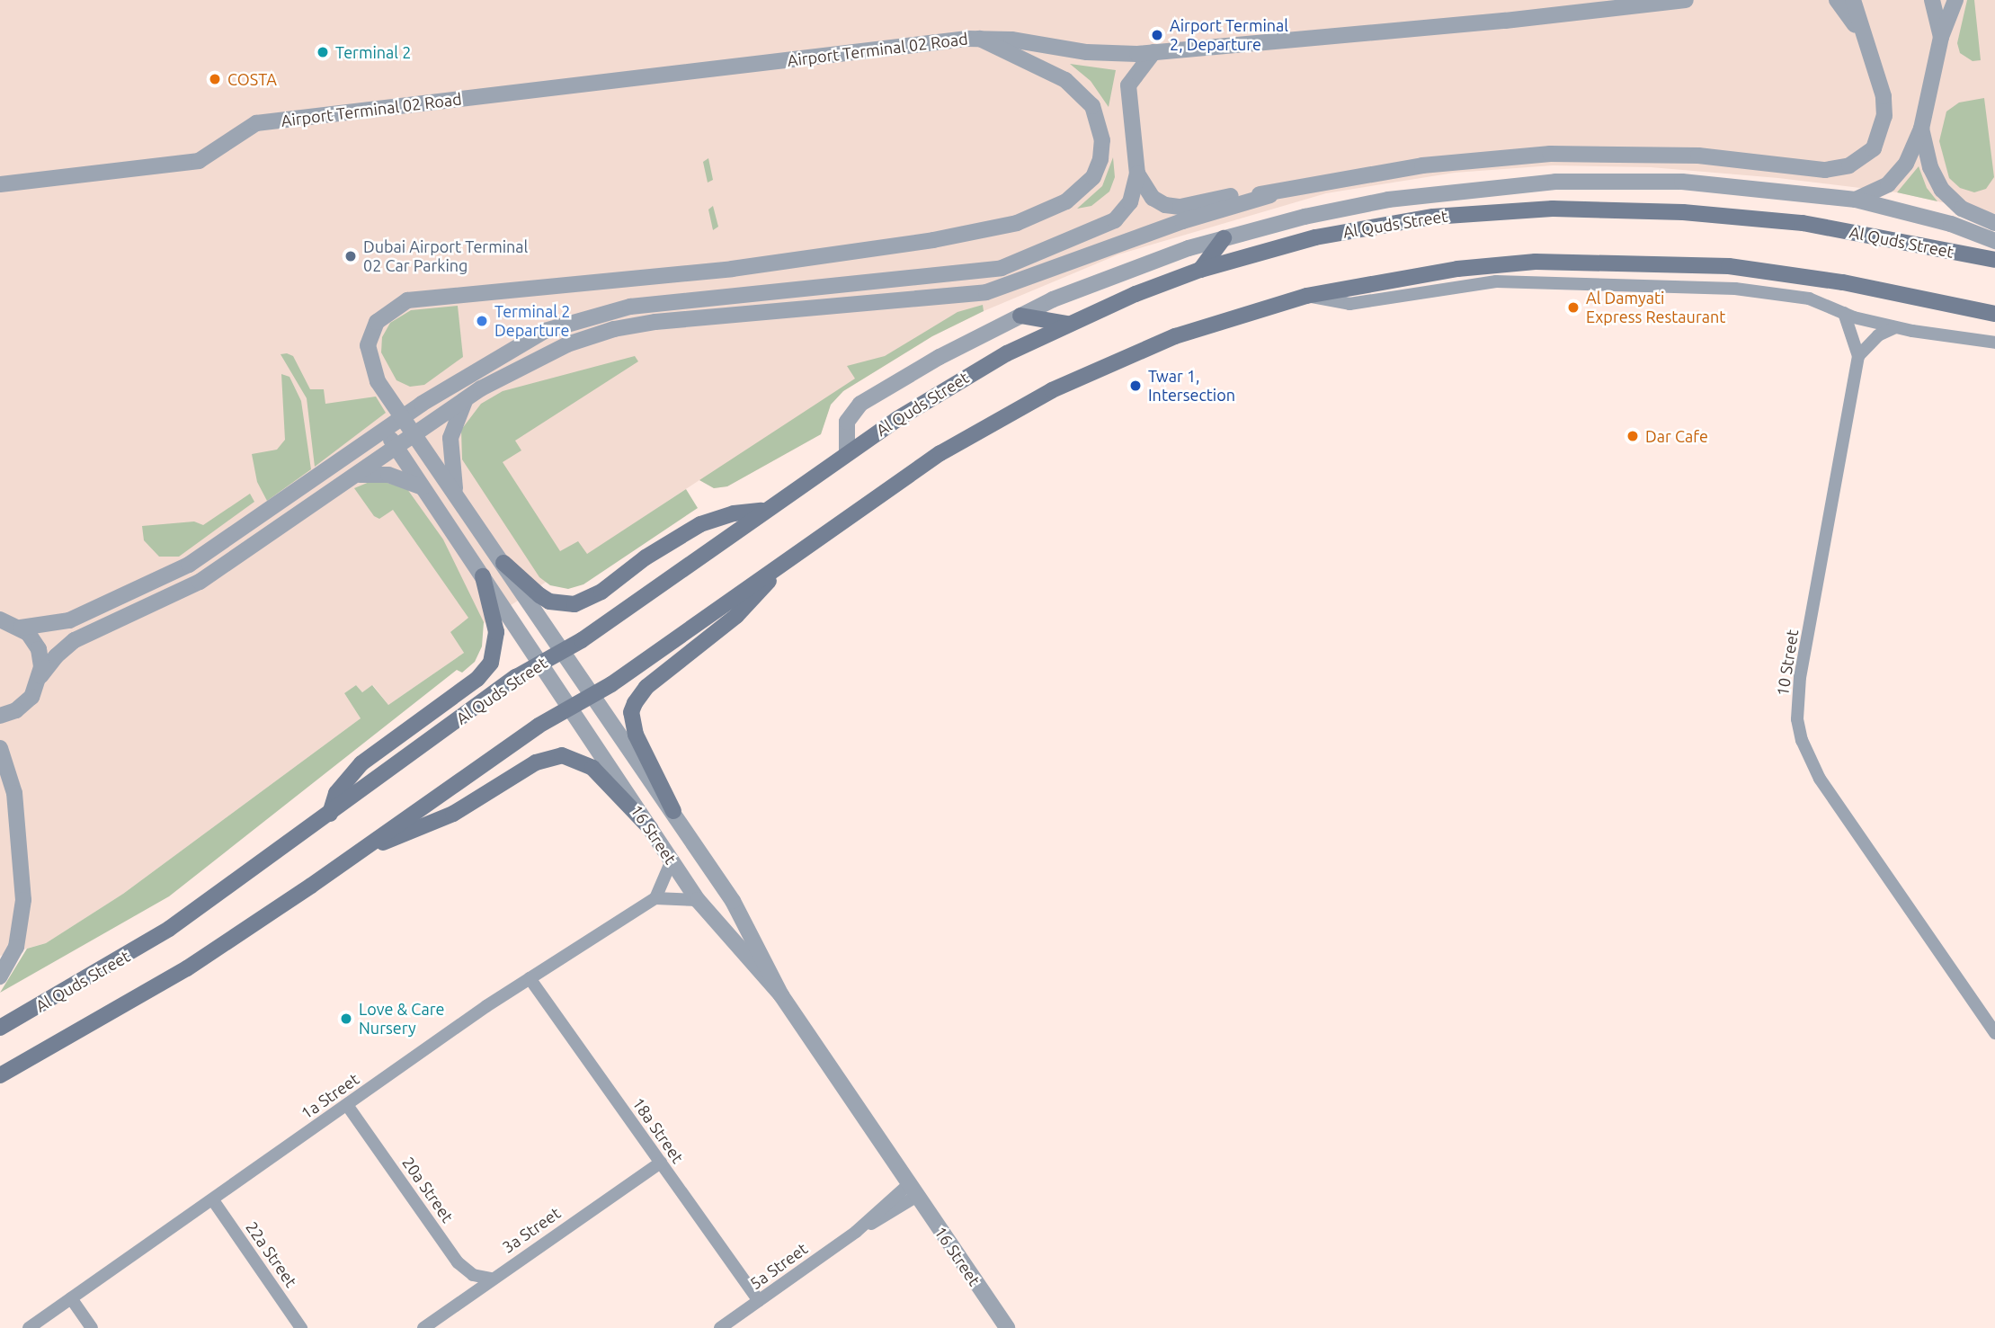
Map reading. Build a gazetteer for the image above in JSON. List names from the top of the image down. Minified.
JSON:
{"streets":{"main road":["Al Quds Street"],"street":["Airport Terminal 02 Road","10 Street","16 Street","1a Street","18a Street","20a Street","3a Street","22a Street","5a Street"]},"crossings":[["Al Quds Street","16 Street"],["16 Street","5a Street"],["1a Street","18a Street"],["1a Street","20a Street"],["1a Street","22a Street"],["18a Street","3a Street"],["18a Street","5a Street"],["20a Street","3a Street"]],"places":["Airport Terminal 2, Departure","Terminal 2","COSTA","Dubai Airport Terminal 02 Car Parking","Al Damyati Express Restaurant","Terminal 2 Departure","Twar 1, Intersection","Dar Cafe","Love & Care Nursery"]}
